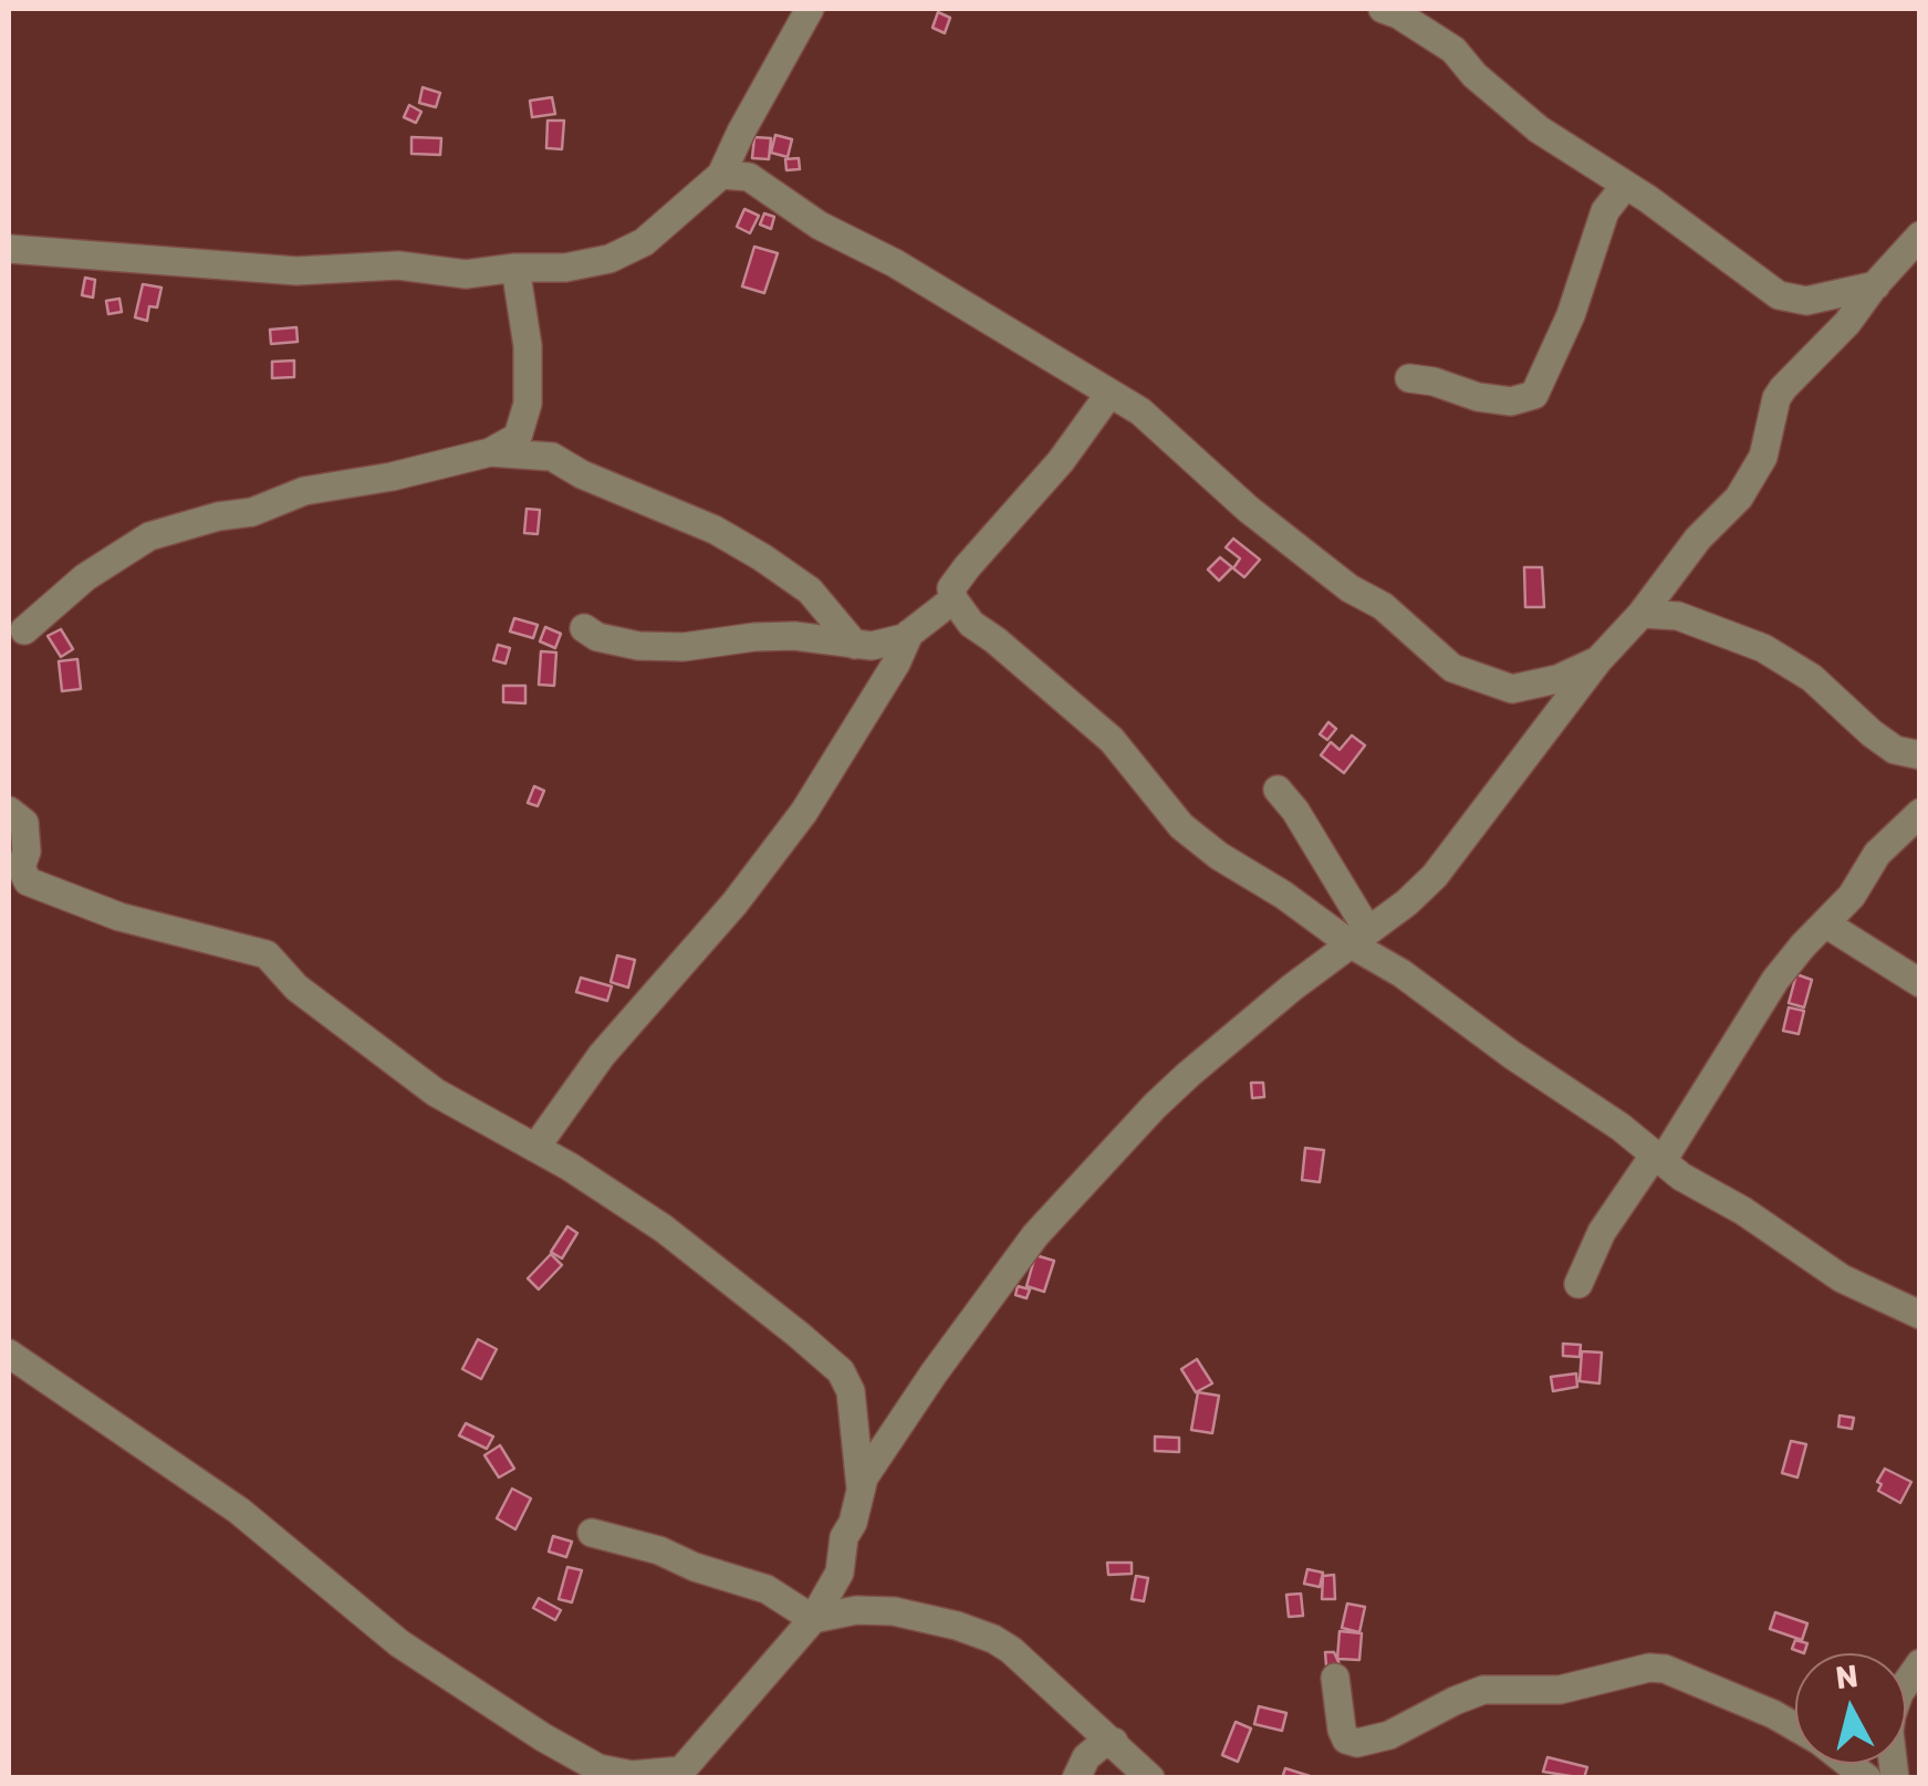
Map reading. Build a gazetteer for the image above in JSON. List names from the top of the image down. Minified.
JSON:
{"north":"top"}
